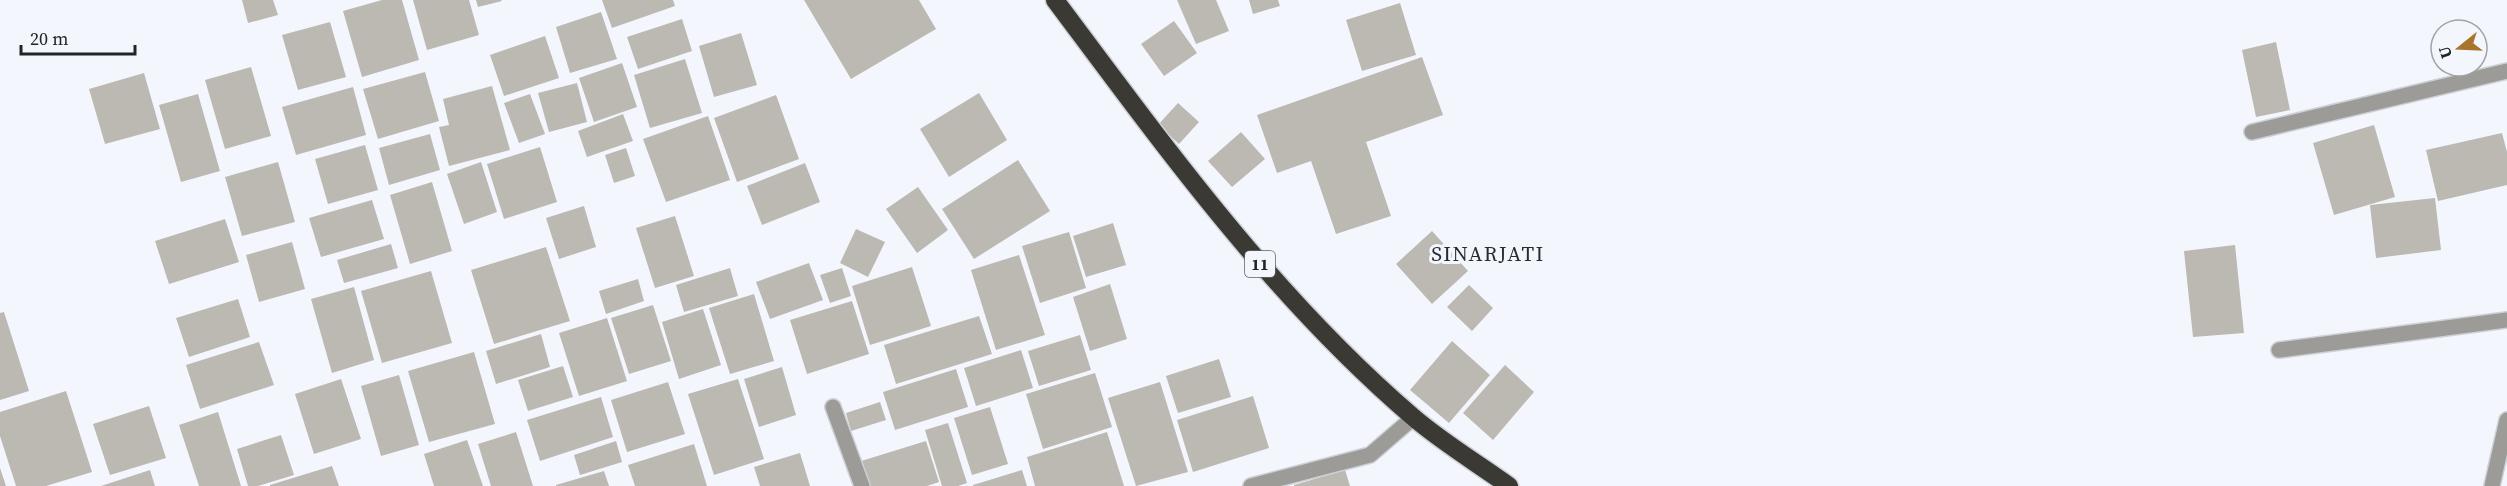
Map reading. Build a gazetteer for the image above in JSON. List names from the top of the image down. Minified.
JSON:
{"streets":{"highway":["11"]},"districts":["SINARJATI"],"scale_bar":"20 m","north":"left"}
